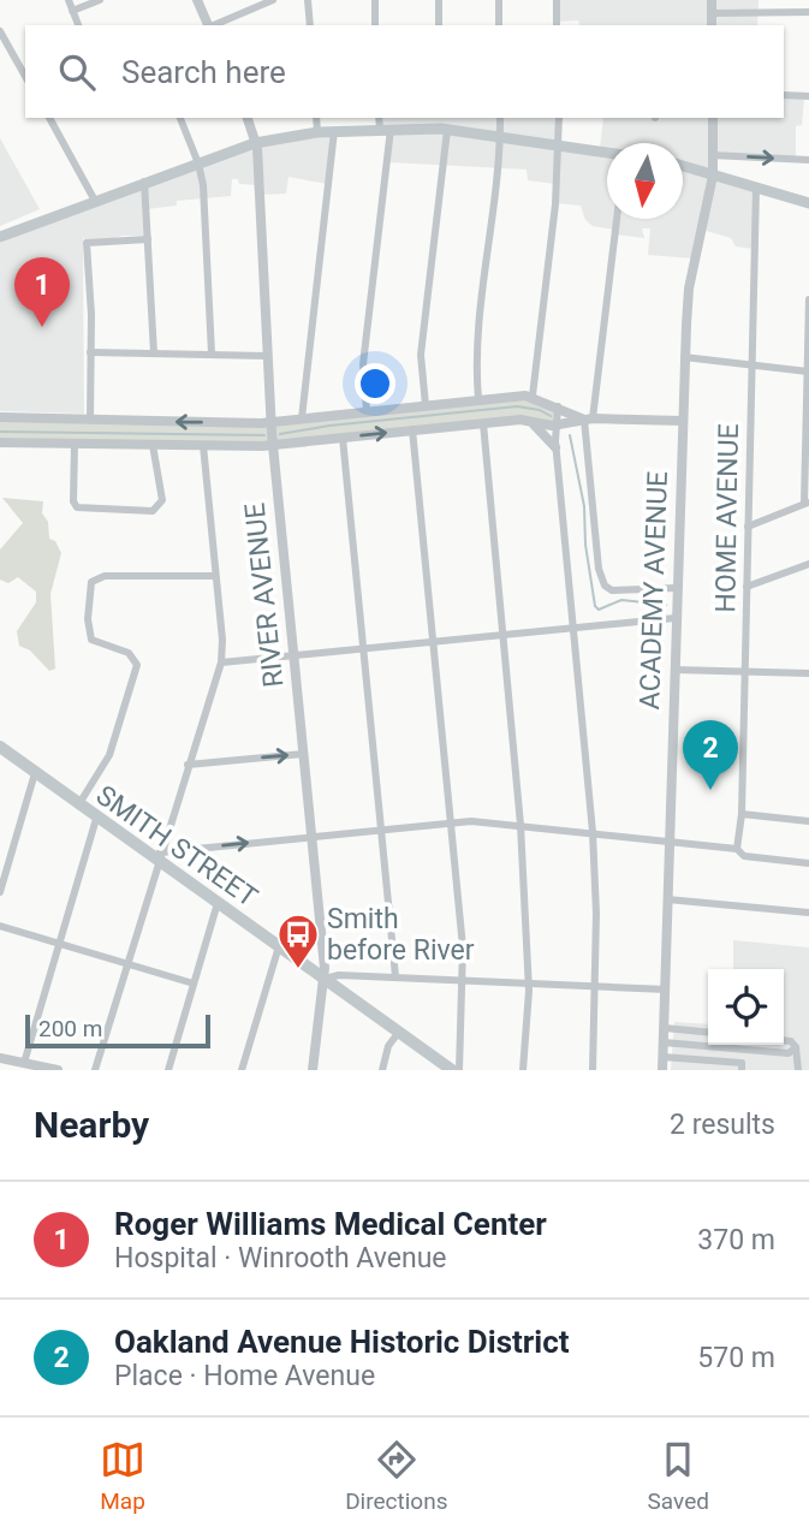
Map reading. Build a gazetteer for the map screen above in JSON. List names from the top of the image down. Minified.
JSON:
{"streets":{"main road":["SMITH STREET"],"street":["HOME AVENUE","ACADEMY AVENUE","RIVER AVENUE"]},"crossings":[["RIVER AVENUE","SMITH STREET"]],"places":{"bus stop":["Smith before River"]},"scale_bar":"200 m","north":"bottom","page":{"search":"Search here","pins":["1","2"],"scale":"200 m","heading":["Nearby","2 results"],"list":[{"mark":"1","name":"Roger Williams Medical Center","note":"Hospital · Winrooth Avenue","value":"370 m"},{"mark":"2","name":"Oakland Avenue Historic District","note":"Place · Home Avenue","value":"570 m"}],"nav":["Map","Directions","Saved"]}}
